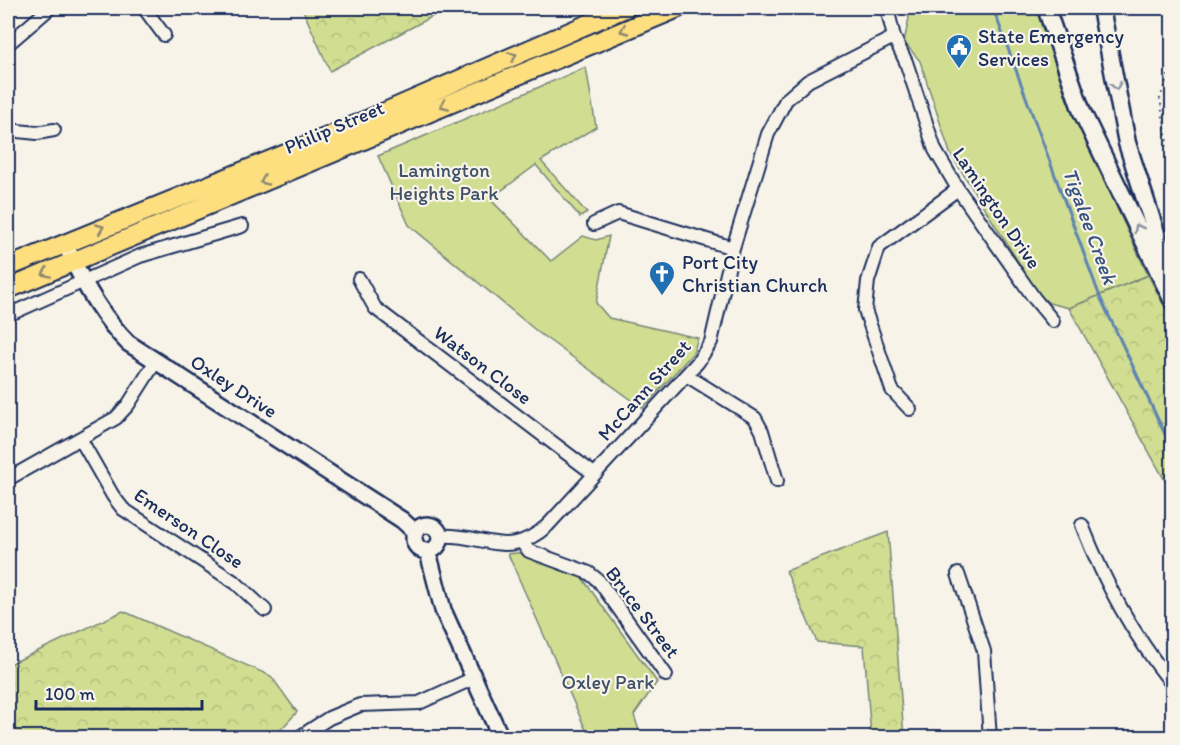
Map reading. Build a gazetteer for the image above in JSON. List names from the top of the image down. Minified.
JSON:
{"streets":{"main road":["Philip Street"],"street":["Lamington Drive","Watson Close","Oxley Drive","McCann Street","Emerson Close","Bruce Street"]},"crossings":[["Philip Street","Oxley Drive"],["Lamington Drive","McCann Street"],["Watson Close","McCann Street"],["McCann Street","Bruce Street"]],"water":["Tigalee Creek"],"parks":["Lamington Heights Park","Oxley Park"],"places":{"public building":["State Emergency Services"],"church":["Port City Christian Church"]},"scale_bar":"100 m"}
